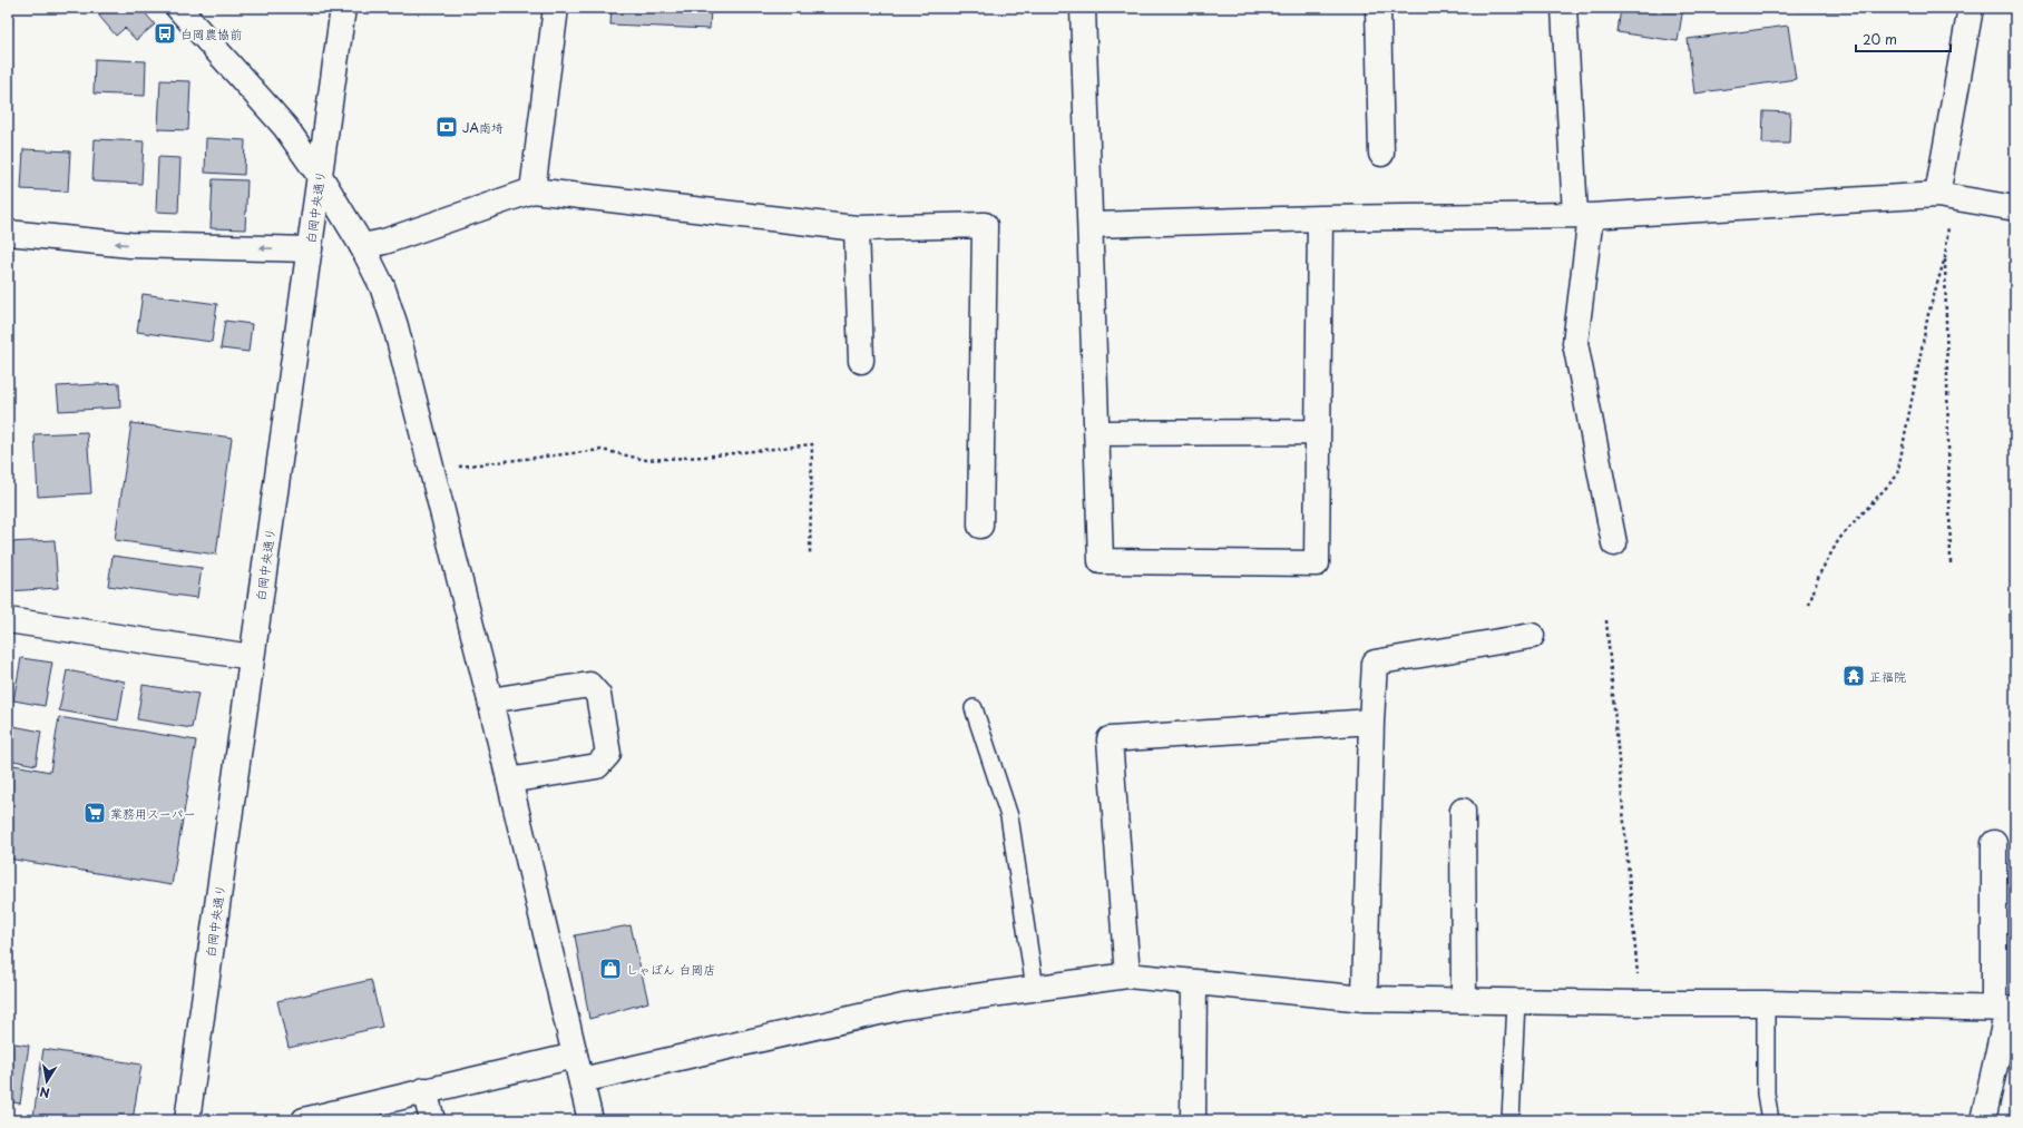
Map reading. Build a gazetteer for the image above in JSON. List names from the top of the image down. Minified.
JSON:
{"streets":{"street":["白岡中央通り"]},"places":{"bus stop":["白岡農協前"],"bank":["JA南埼"],"temple":["正福院"],"supermarket":["業務用スーパー"],"shop":["しゃぼん 白岡店"]},"scale_bar":"20 m","north":"bottom"}
